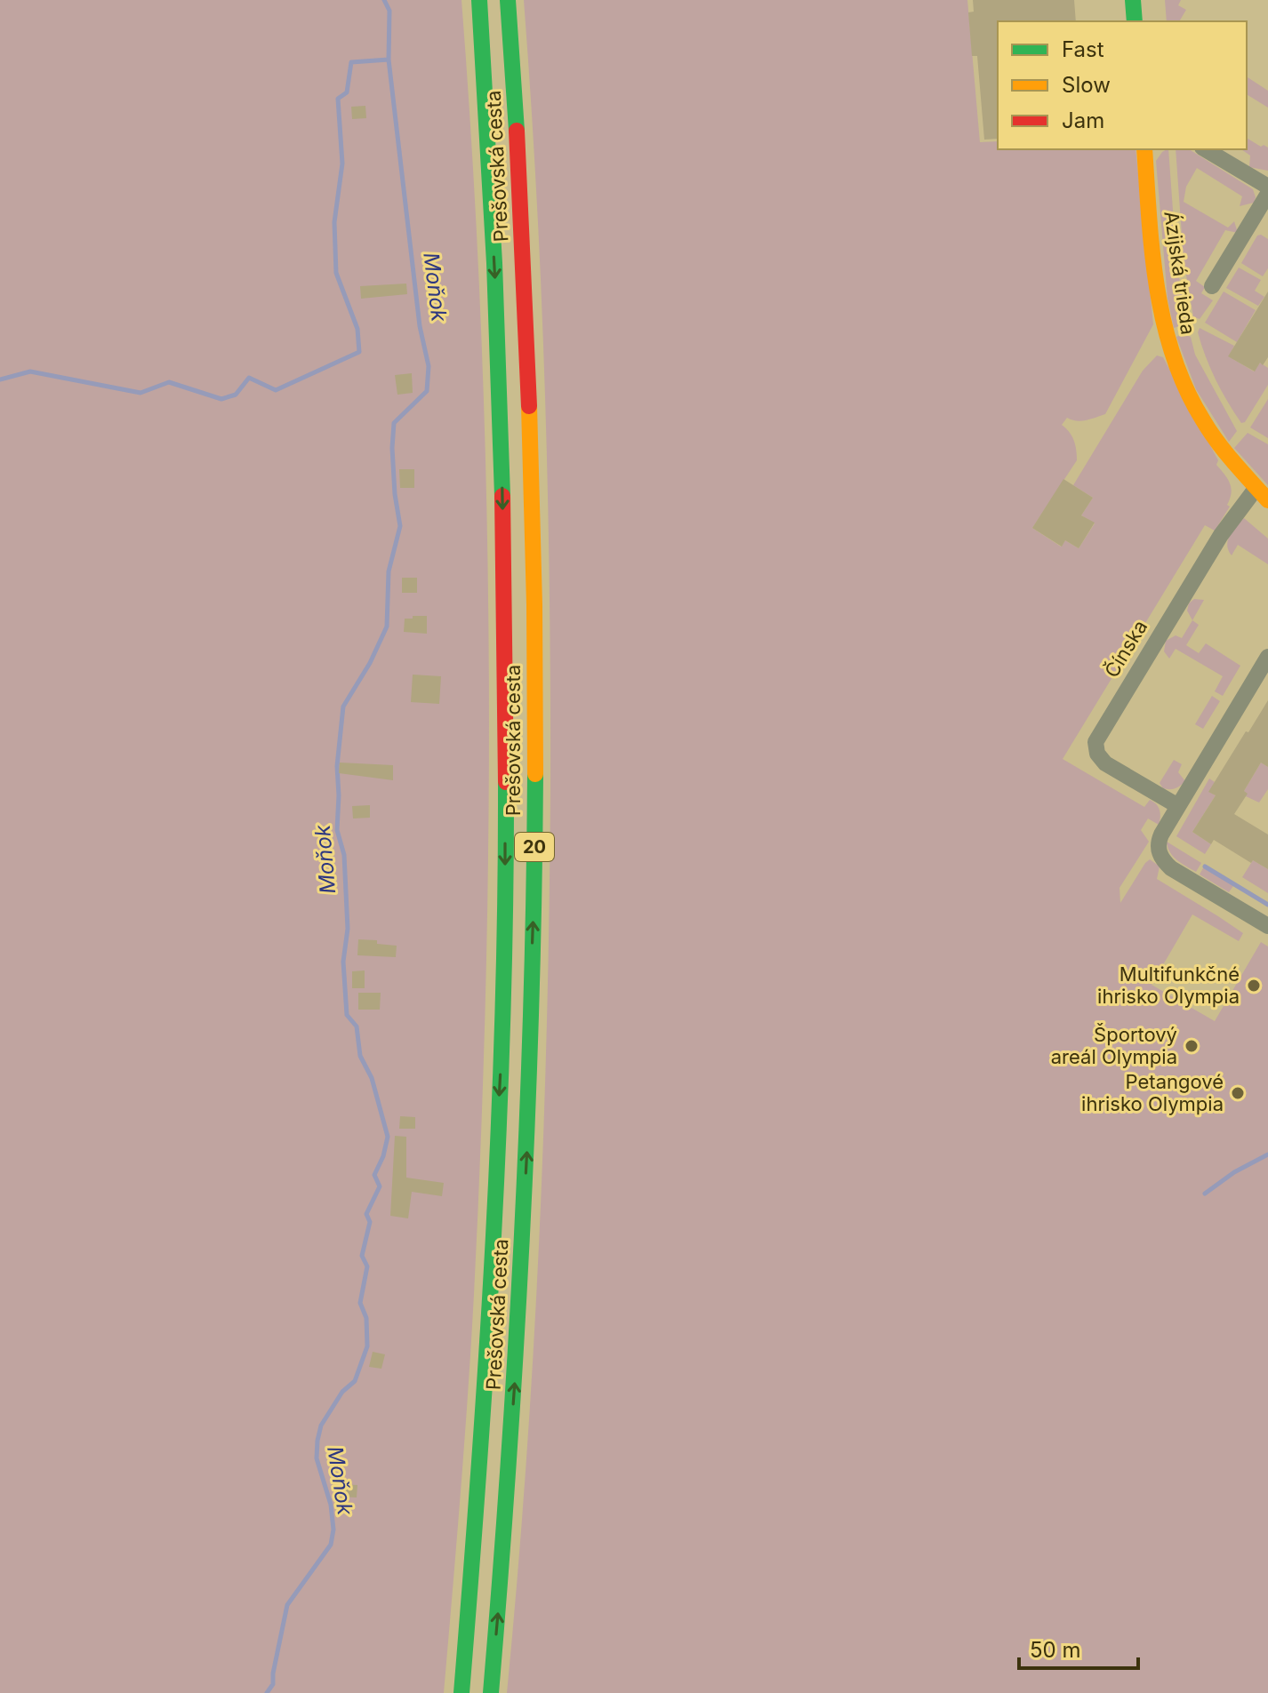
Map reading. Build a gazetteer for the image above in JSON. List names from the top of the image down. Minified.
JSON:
{"streets":{"main road":["Prešovská cesta","Ázijská trieda","20"],"street":["Čínska"]},"crossings":[["Ázijská trieda","Čínska"]],"water":["Moňok"],"places":["Multifunkčné ihrisko Olympia","Športový areál Olympia","Petangové ihrisko Olympia"],"legend":["Fast","Slow","Jam"],"scale_bar":"50 m"}
